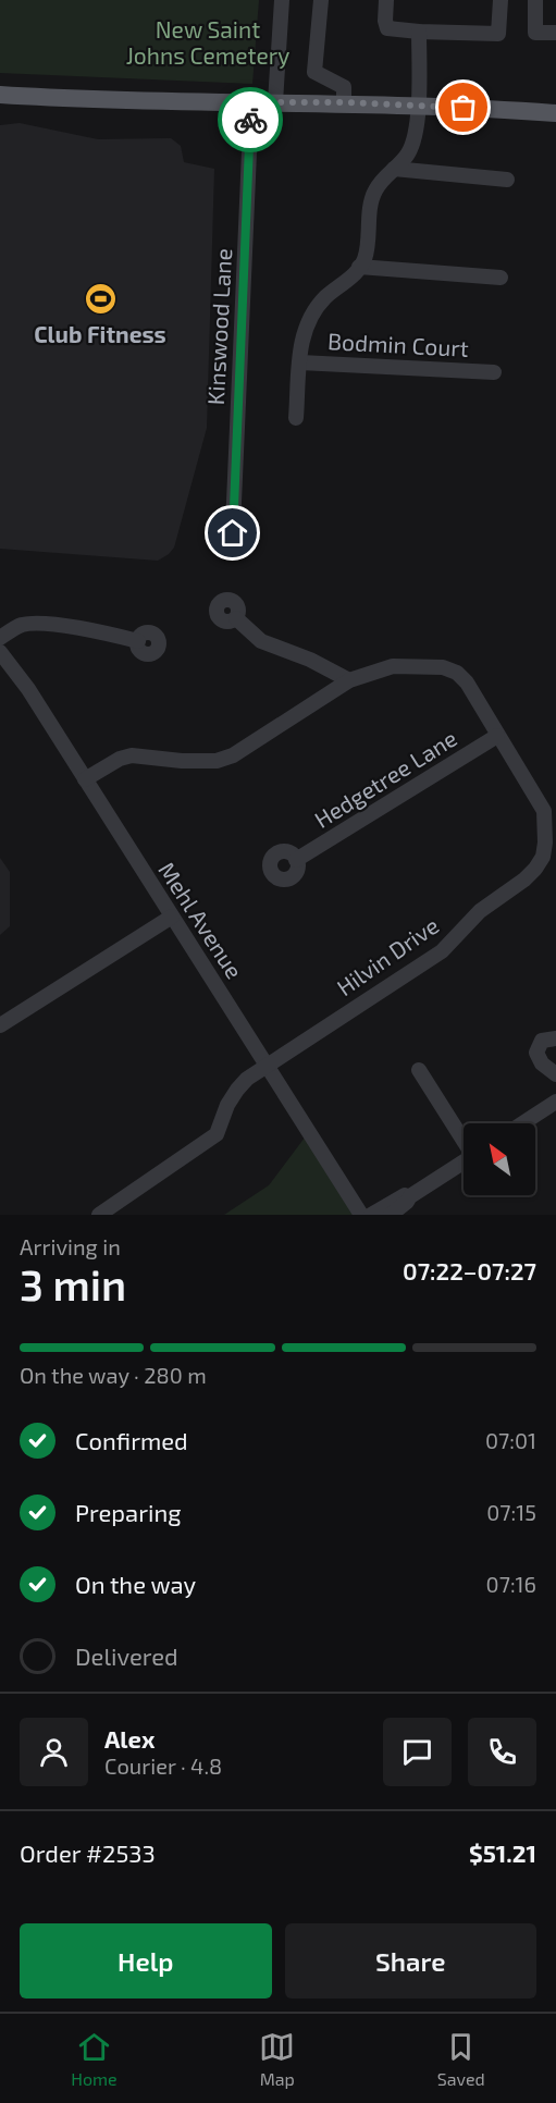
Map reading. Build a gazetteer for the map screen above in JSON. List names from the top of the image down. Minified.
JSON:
{"streets":{"street":["Kinswood Lane","Bodmin Court","Hedgetree Lane","Mehl Avenue","Hilvin Drive"]},"crossings":[["Hedgetree Lane","Hilvin Drive"],["Mehl Avenue","Hilvin Drive"]],"parks":["New Saint Johns Cemetery"],"places":{"sports":["Club Fitness"]},"north":"top left","page":{"heading":["3 min","Arriving in","07:22–07:27"],"panel":["Alex","Courier · 4.8","Order #2533","$51.21"],"bar":"On the way · 280 m","list":[["Confirmed","07:01"],["Preparing","07:15"],["On the way","07:16"],"Delivered"],"buttons":["Help","Share"],"tabs":["Home","Map","Saved"]}}
